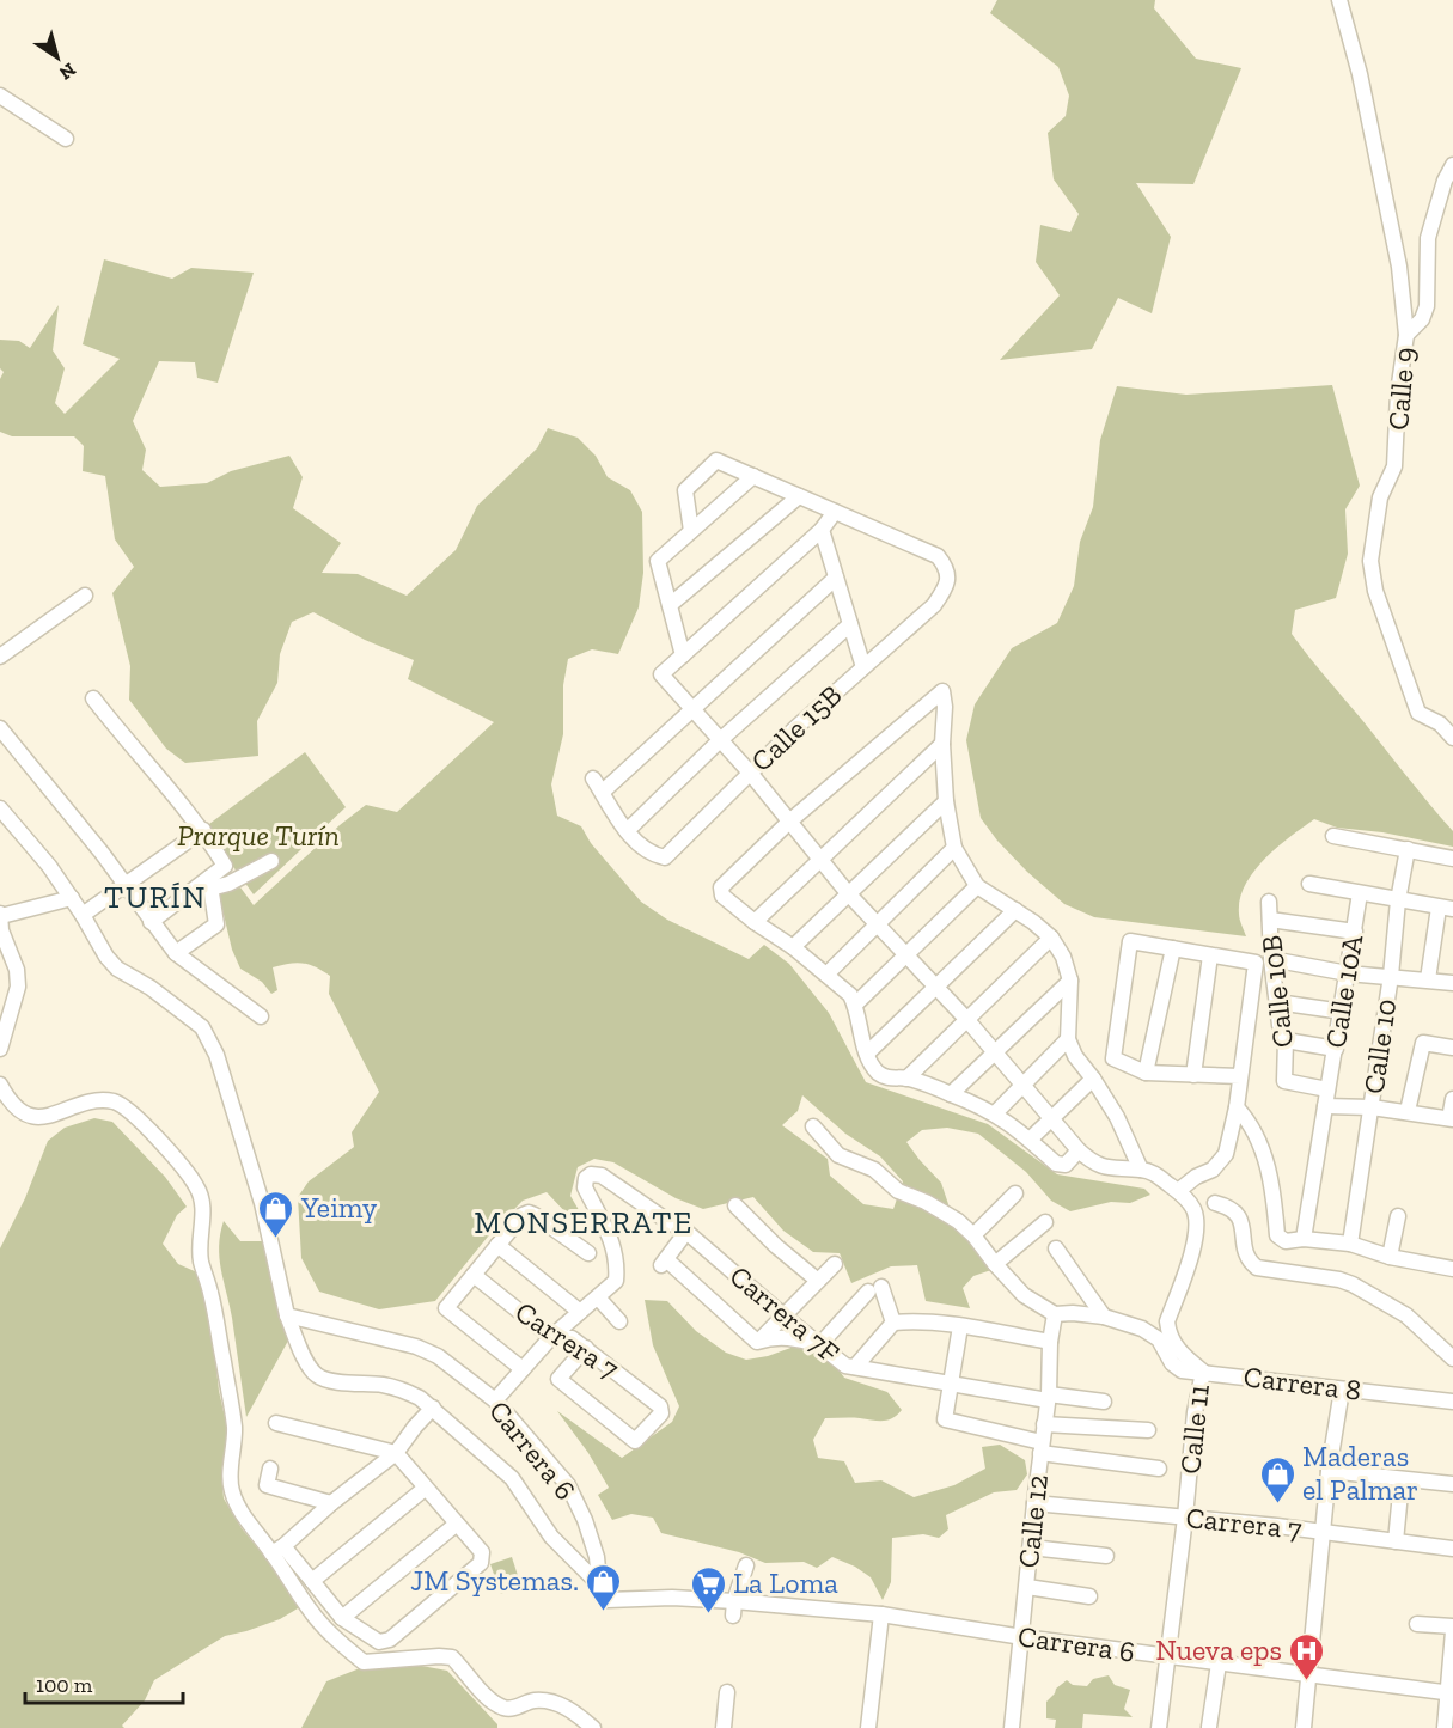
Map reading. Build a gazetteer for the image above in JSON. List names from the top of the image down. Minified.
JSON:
{"streets":{"street":["Calle 9","Calle 15B","Calle 10B","Calle 10A","Calle 10","Carrera 7F","Carrera 7","Carrera 8","Calle 11","Carrera 6","Calle 12"]},"crossings":[["Calle 10B","Calle 10A"],["Carrera 7F","Calle 12"],["Carrera 7","Calle 11"],["Carrera 7","Calle 12"],["Carrera 8","Calle 11"],["Carrera 8","Calle 12"],["Calle 11","Carrera 6"],["Carrera 6","Calle 12"]],"districts":["TURÍN","MONSERRATE"],"parks":["Prarque Turín"],"places":{"shop":["Yeimy","Maderas el Palmar","JM Systemas."],"supermarket":["La Loma"],"hospital":["Nueva eps"]},"scale_bar":"100 m","north":"bottom right"}
